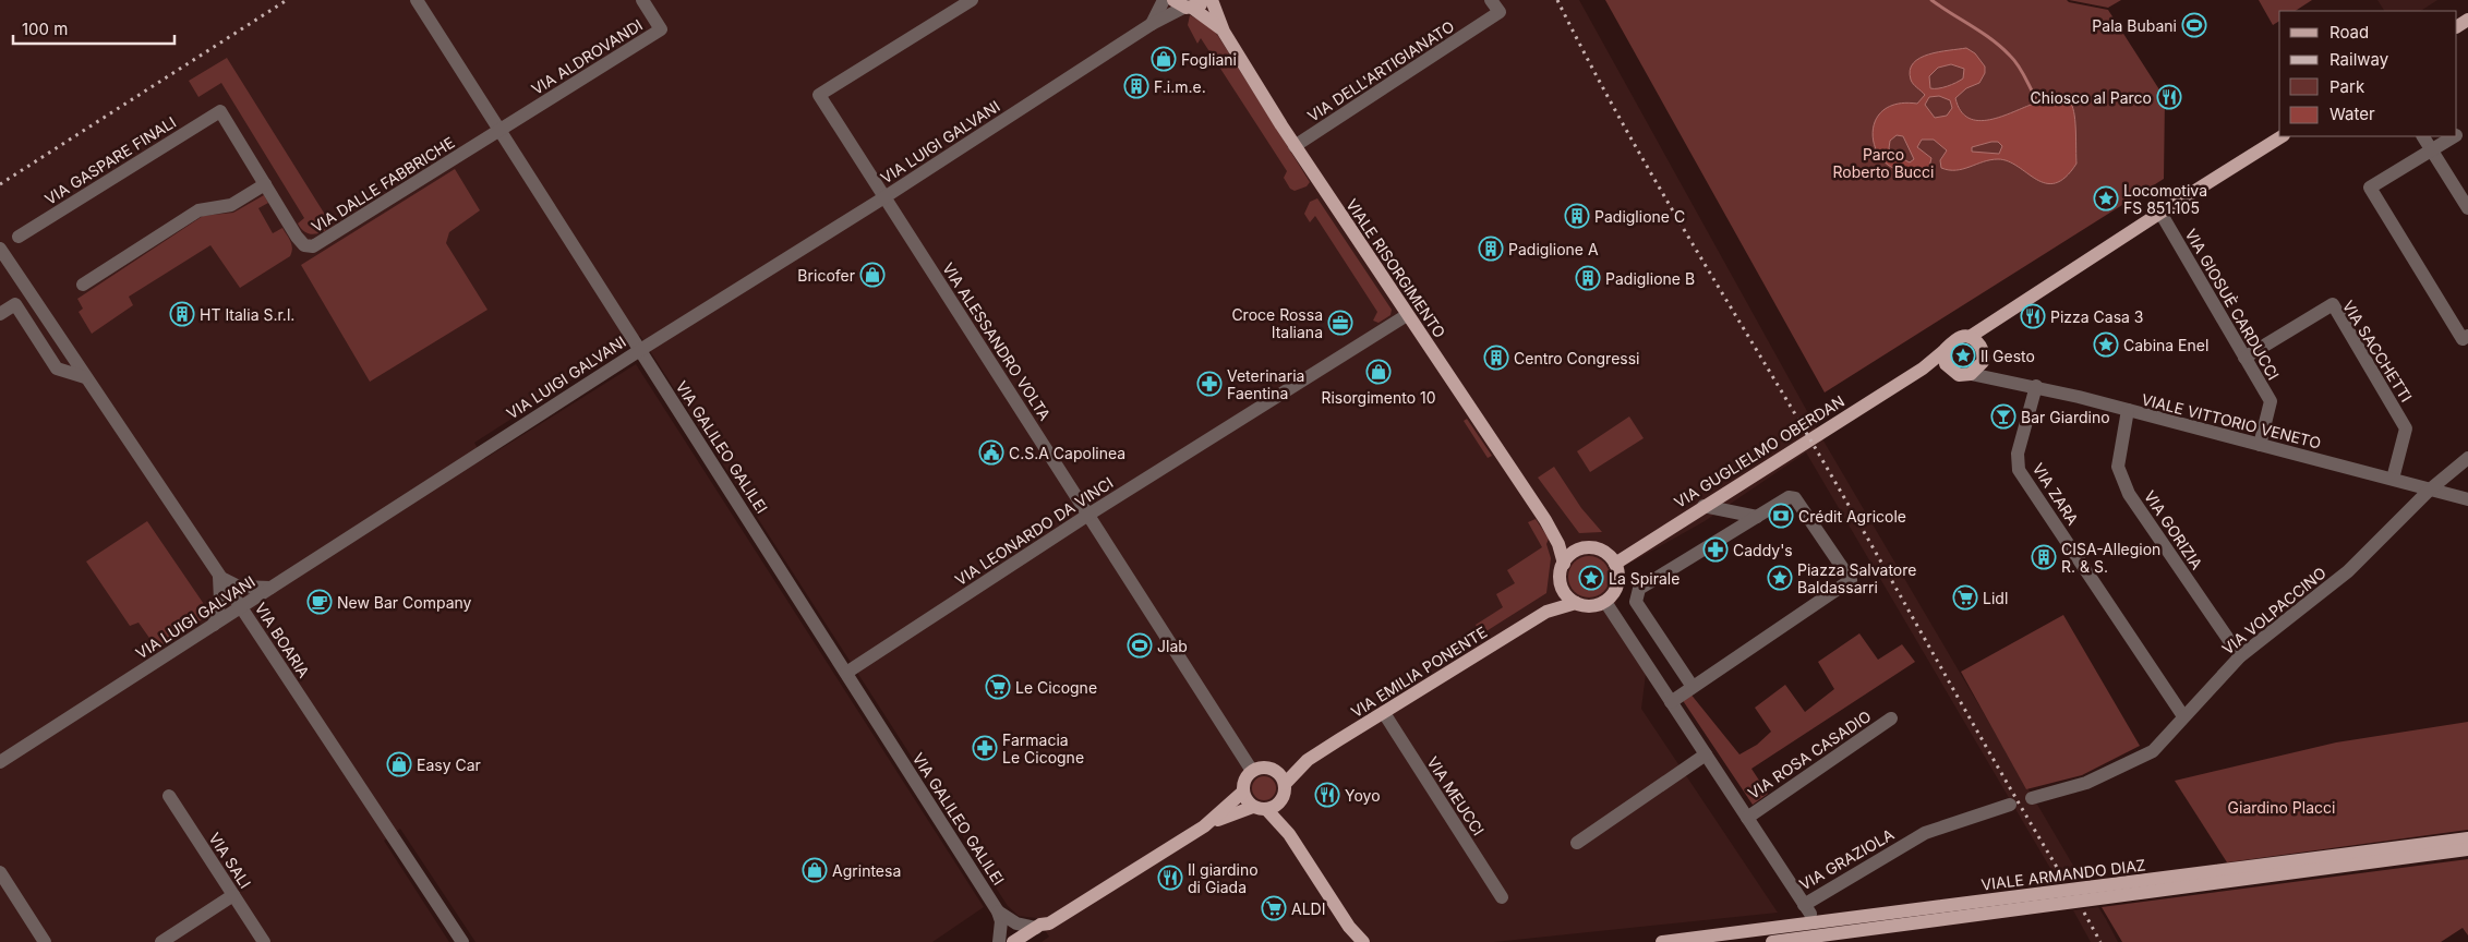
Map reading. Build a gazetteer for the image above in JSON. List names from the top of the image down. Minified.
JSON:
{"streets":{"main road":["VIALE RISORGIMENTO","VIA GUGLIELMO OBERDAN","VIA EMILIA PONENTE","VIALE ARMANDO DIAZ"],"street":["VIA ALDROVANDI","VIA DELL'ARTIGIANATO","VIA LUIGI GALVANI","VIA GASPARE FINALI","VIA DALLE FABBRICHE","VIA GIOSUÈ CARDUCCI","VIA ALESSANDRO VOLTA","VIA SACCHETTI","VIALE VITTORIO VENETO","VIA GALILEO GALILEI","VIA ZARA","VIA GORIZIA","VIA LEONARDO DA VINCI","VIA VOLPACCINO","VIA BOARIA","VIA ROSA CASADIO","VIA MEUCCI","VIA GRAZIOLA","VIA SALI"]},"crossings":[["VIA ALDROVANDI","VIA DALLE FABBRICHE"],["VIA ALDROVANDI","VIA GALILEO GALILEI"],["VIA DELL'ARTIGIANATO","VIALE RISORGIMENTO"],["VIA LUIGI GALVANI","VIALE RISORGIMENTO"],["VIA LUIGI GALVANI","VIA ALESSANDRO VOLTA"],["VIA LUIGI GALVANI","VIA GALILEO GALILEI"],["VIA LUIGI GALVANI","VIA BOARIA"],["VIA GASPARE FINALI","VIA DALLE FABBRICHE"],["VIA DALLE FABBRICHE","VIA GALILEO GALILEI"],["VIALE RISORGIMENTO","VIA GUGLIELMO OBERDAN"],["VIALE RISORGIMENTO","VIA LEONARDO DA VINCI"],["VIALE RISORGIMENTO","VIA EMILIA PONENTE"],["VIALE RISORGIMENTO","VIA GRAZIOLA"],["VIA GIOSUÈ CARDUCCI","VIA SACCHETTI"],["VIA GIOSUÈ CARDUCCI","VIALE VITTORIO VENETO"],["VIA GIOSUÈ CARDUCCI","VIA GUGLIELMO OBERDAN"],["VIA ALESSANDRO VOLTA","VIA LEONARDO DA VINCI"],["VIA ALESSANDRO VOLTA","VIA EMILIA PONENTE"],["VIA SACCHETTI","VIALE VITTORIO VENETO"],["VIALE VITTORIO VENETO","VIA GUGLIELMO OBERDAN"],["VIALE VITTORIO VENETO","VIA ZARA"],["VIALE VITTORIO VENETO","VIA GORIZIA"],["VIALE VITTORIO VENETO","VIA VOLPACCINO"],["VIA GALILEO GALILEI","VIA LEONARDO DA VINCI"],["VIA GUGLIELMO OBERDAN","VIA EMILIA PONENTE"],["VIA GUGLIELMO OBERDAN","VIA GRAZIOLA"],["VIA ZARA","VIA VOLPACCINO"],["VIA GORIZIA","VIA VOLPACCINO"],["VIA EMILIA PONENTE","VIA MEUCCI"],["VIA EMILIA PONENTE","VIA GRAZIOLA"],["VIA ROSA CASADIO","VIA GRAZIOLA"]],"parks":["Parco Roberto Bucci","Giardino Placci"],"places":{"sports":["Pala Bubani","Jlab"],"shop":["Fogliani","Bricofer","Risorgimento 10","Easy Car","Agrintesa"],"building":["F.i.m.e.","Padiglione C","Padiglione A","Padiglione B","HT Italia S.r.l.","Centro Congressi","CISA-Allegion R. & S."],"restaurant":["Chiosco al Parco","Pizza Casa 3","Yoyo","Il giardino di Giada"],"place":["Locomotiva FS 851.105","Cabina Enel","Il Gesto","La Spirale","Piazza Salvatore Baldassarri"],"office":["Croce Rossa Italiana"],"pharmacy":["Veterinaria Faentina","Caddy's","Farmacia Le Cicogne"],"bar":["Bar Giardino"],"public building":["C.S.A Capolinea"],"bank":["Crédit Agricole"],"supermarket":["Lidl","Le Cicogne","ALDI"],"cafe":["New Bar Company"]},"legend":["Road","Railway","Park","Water"],"scale_bar":"100 m"}
